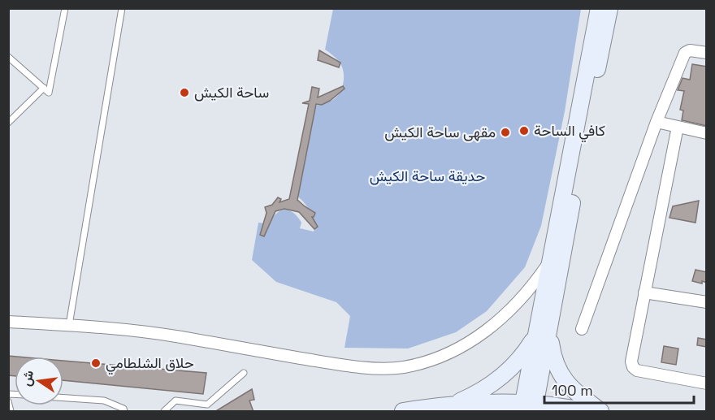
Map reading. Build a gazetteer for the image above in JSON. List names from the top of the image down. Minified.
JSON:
{"parks":["حديقة ساحة الكيش"],"places":["ساحة الكيش","كافي الساحة","مقهى ساحة الكيش","حلاق الشلطامي"],"scale_bar":"100 m","north":"left"}
